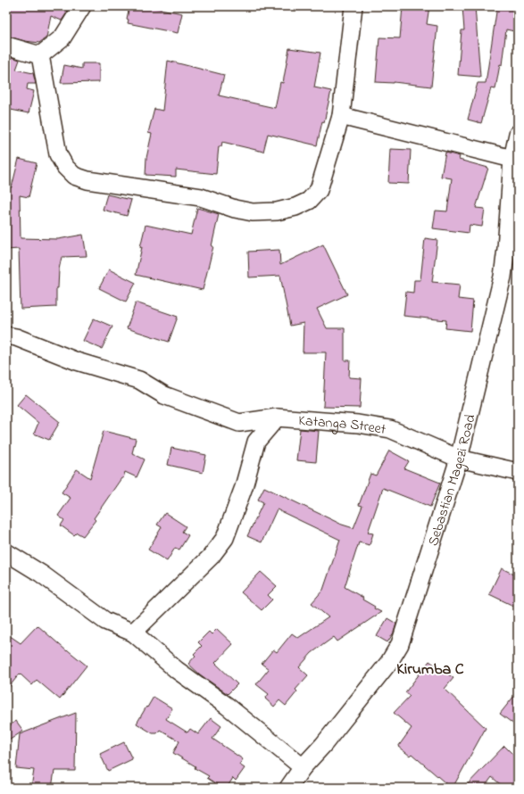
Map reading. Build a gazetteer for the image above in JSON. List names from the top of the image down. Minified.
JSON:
{"streets":{"street":["Katanga Street","Sebastian Magezi Road"]},"crossings":[["Katanga Street","Sebastian Magezi Road"]],"districts":["Kirumba C"]}
